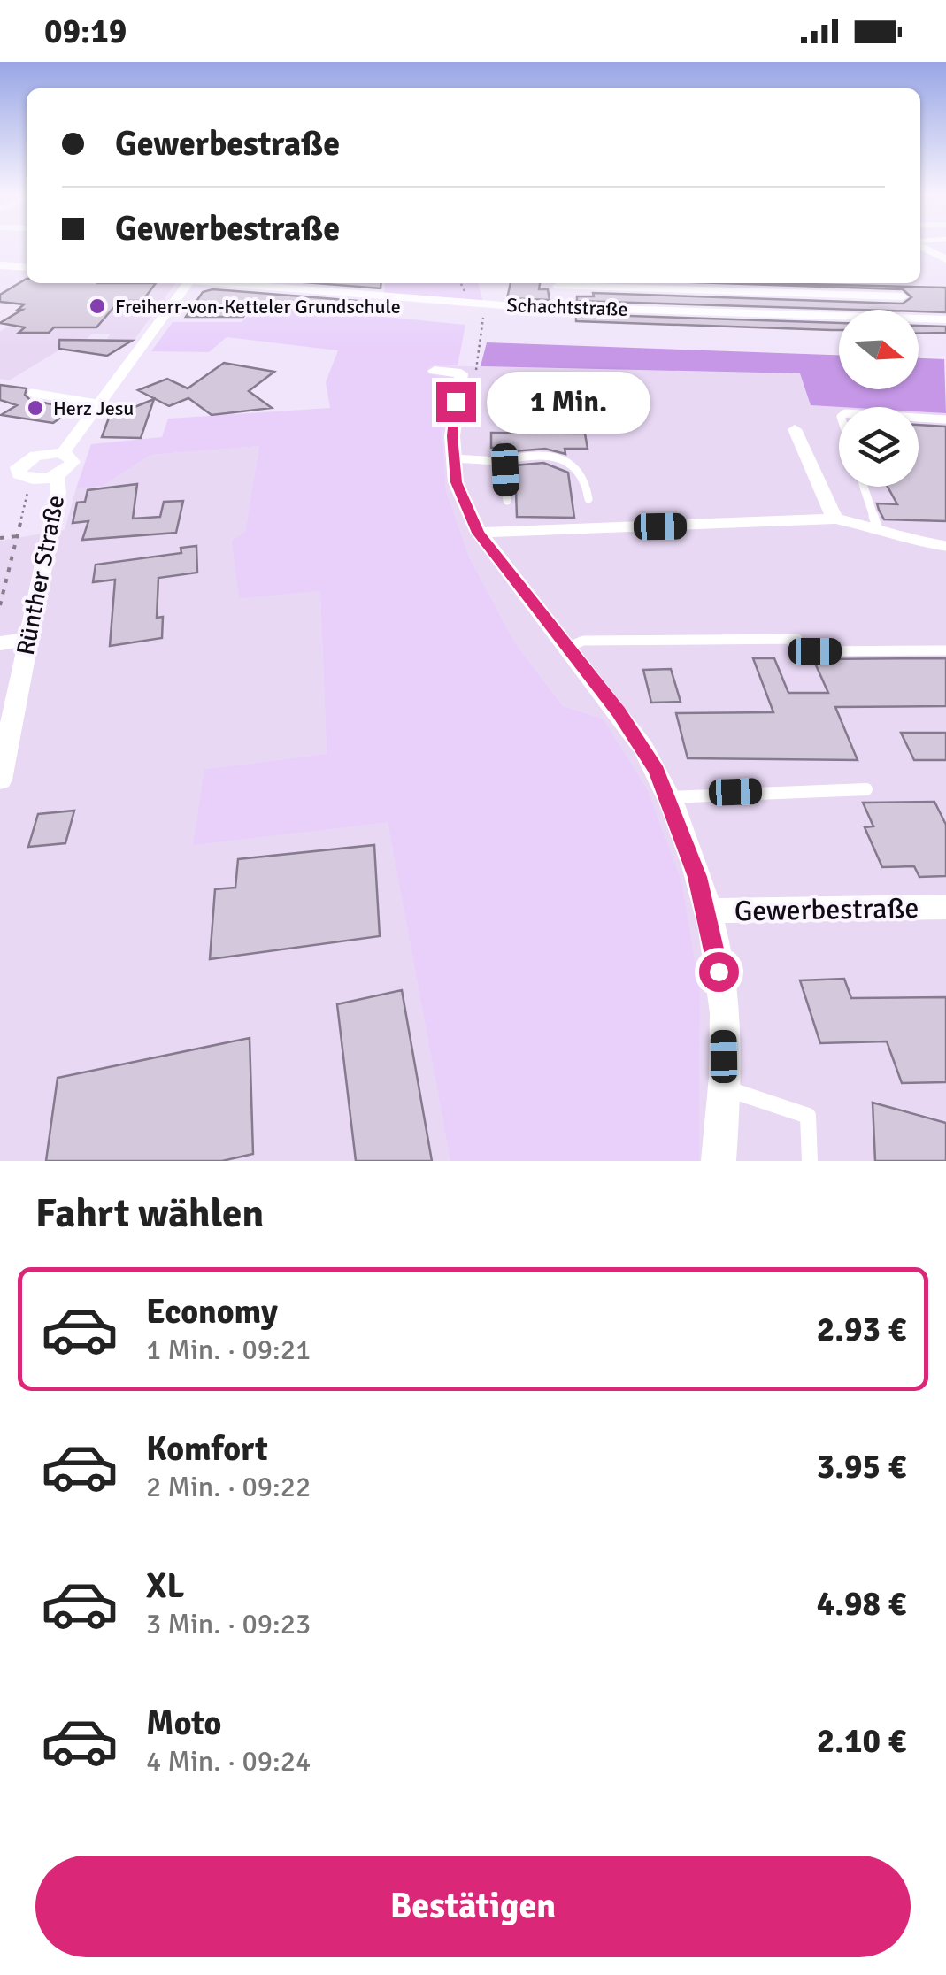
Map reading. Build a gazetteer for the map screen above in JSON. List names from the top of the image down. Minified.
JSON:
{"streets":{"street":["Schachtstraße","Rünther Straße","Gewerbestraße"]},"places":["Freiherr-von-Ketteler Grundschule","Herz Jesu"],"north":"right","page":{"status":"09:19","banner":["Gewerbestraße","Gewerbestraße"],"bubble":"1 Min.","heading":"Fahrt wählen","list":[{"name":"Economy","note":"1 Min. · 09:21","value":"2.93 €"},{"name":"Komfort","note":"2 Min. · 09:22","value":"3.95 €"},{"name":"XL","note":"3 Min. · 09:23","value":"4.98 €"},{"name":"Moto","note":"4 Min. · 09:24","value":"2.10 €"}],"buttons":"Bestätigen"}}
